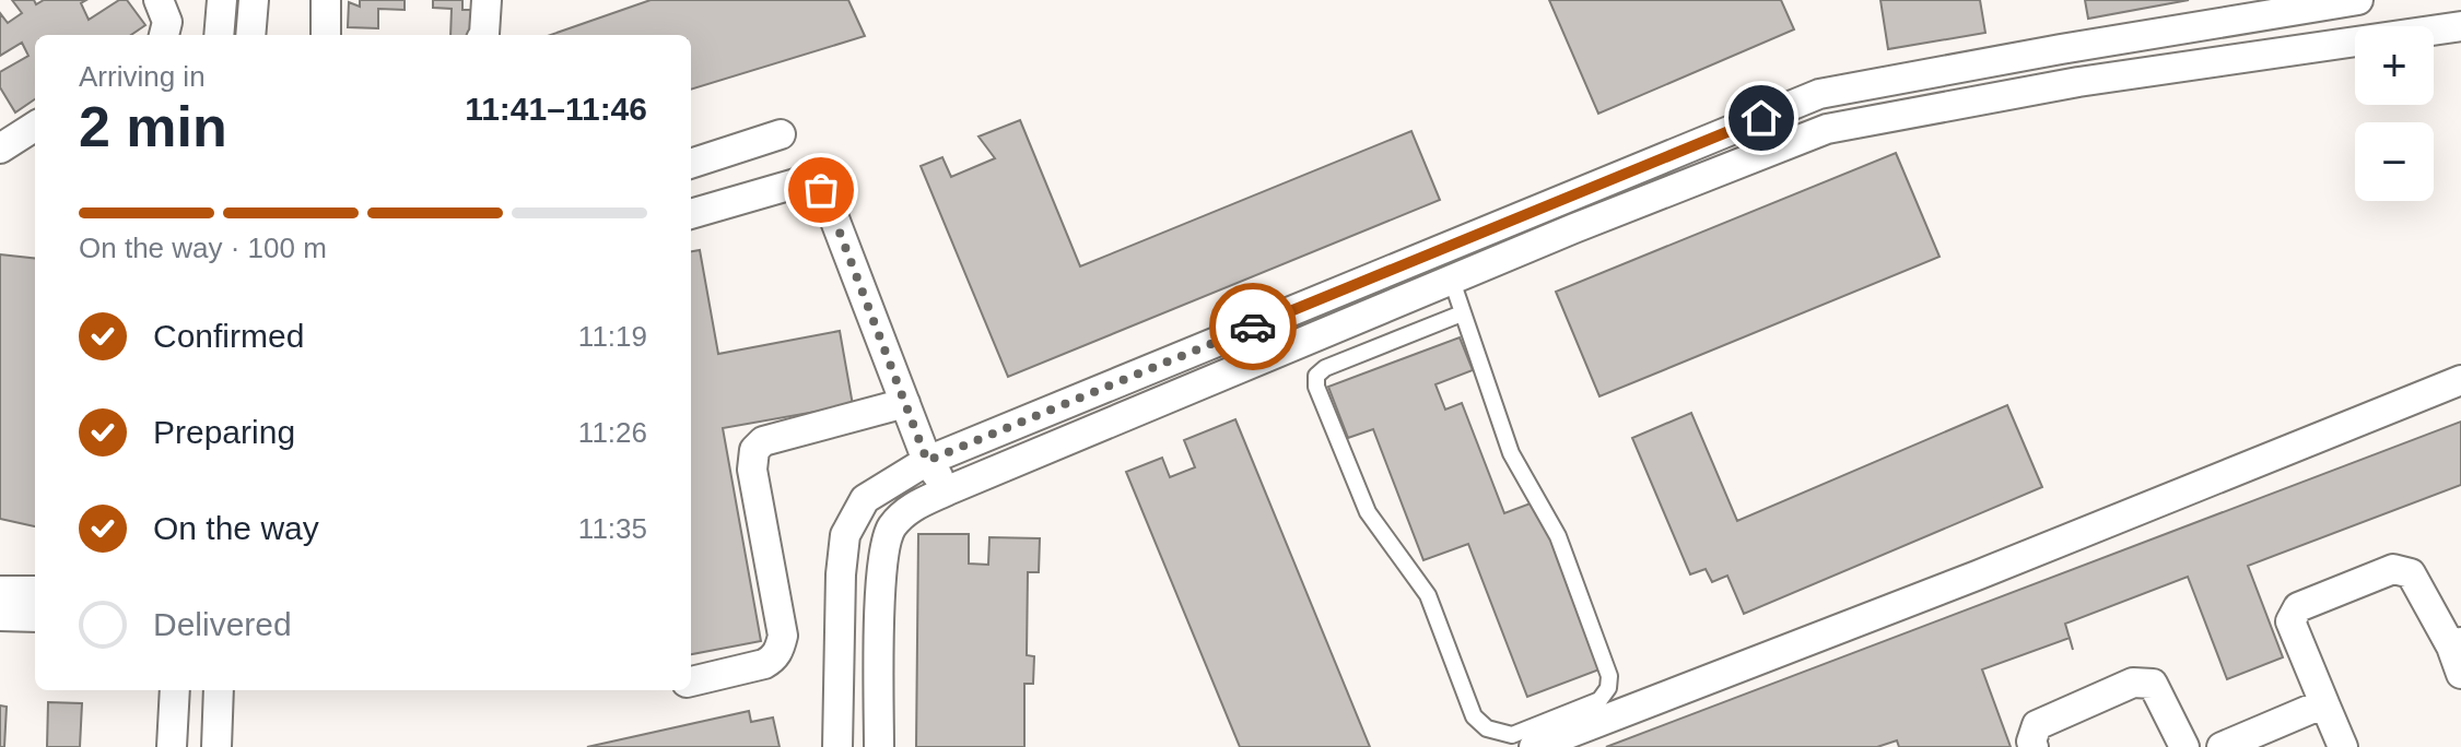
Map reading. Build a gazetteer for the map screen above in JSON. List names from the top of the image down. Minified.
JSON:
{"page":{"map_buttons":["+","−"],"heading":["2 min","Arriving in","11:41–11:46"],"bar":"On the way · 100 m","list":[["Confirmed","11:19"],["Preparing","11:26"],["On the way","11:35"],"Delivered"]}}
